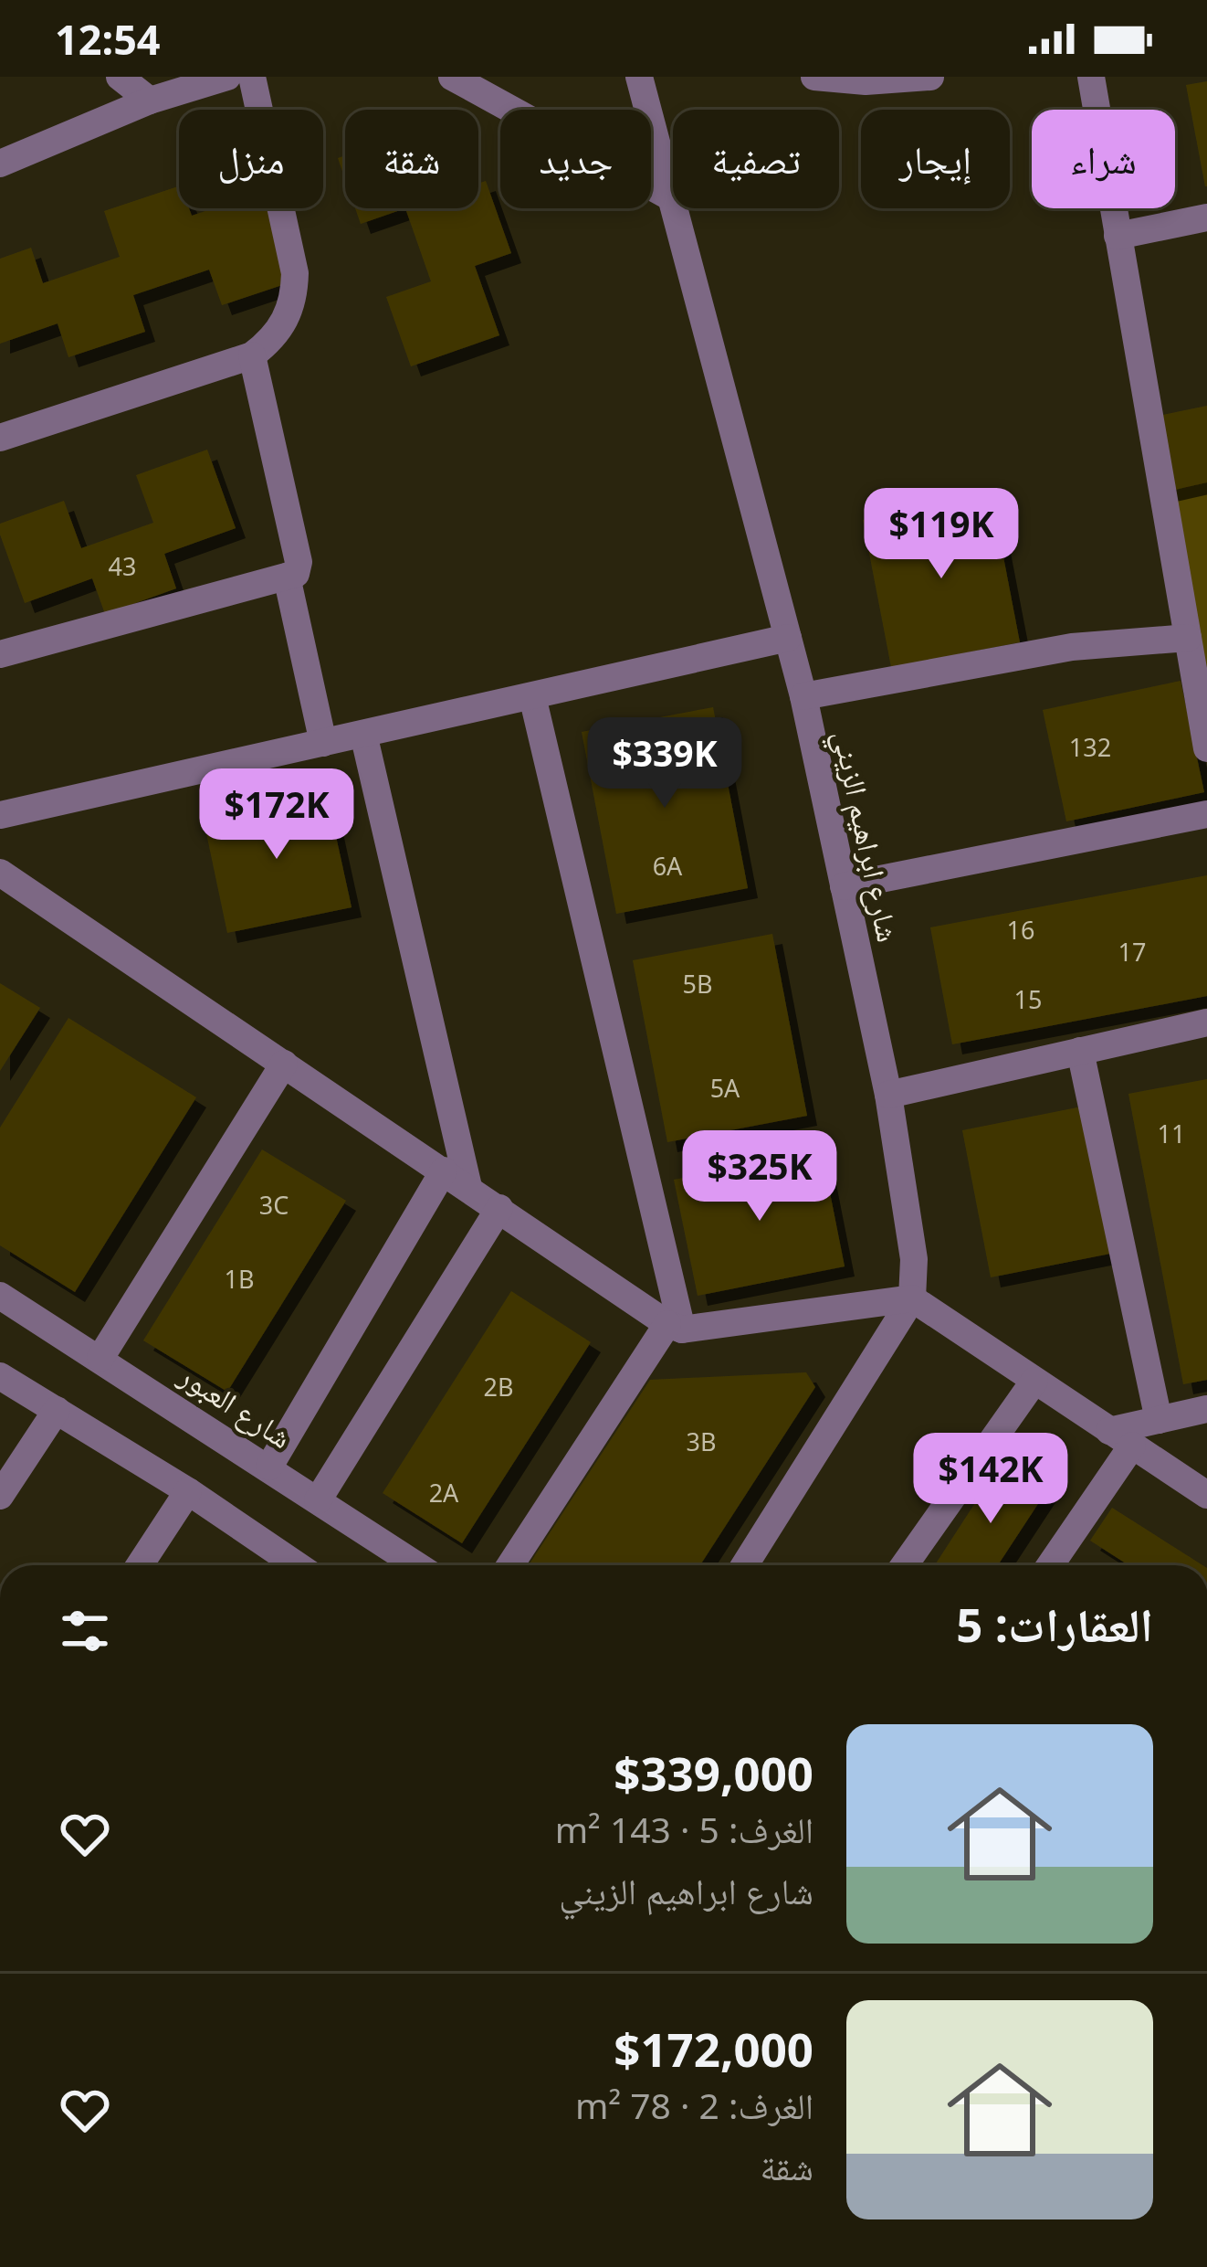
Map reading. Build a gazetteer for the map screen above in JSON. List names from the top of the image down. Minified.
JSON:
{"streets":{"street":["شارع ابراهيم الزيني","شارع العبور"]},"house_numbers":["43","132","6A","16","17","5B","15","5A","11","3C","1B","2B","3B","2A"],"page":{"status":"12:54","chip":["شراء","إيجار","تصفية","جديد","شقة","منزل"],"price":["$119K","$339K","$172K","$325K","$142K"],"heading":"العقارات: 5","list":[{"name":"$339,000","note":"الغرف: 5 · 143 m² · شارع ابراهيم الزيني"},{"name":"$172,000","note":"الغرف: 2 · 78 m² · شقة"}]}}
